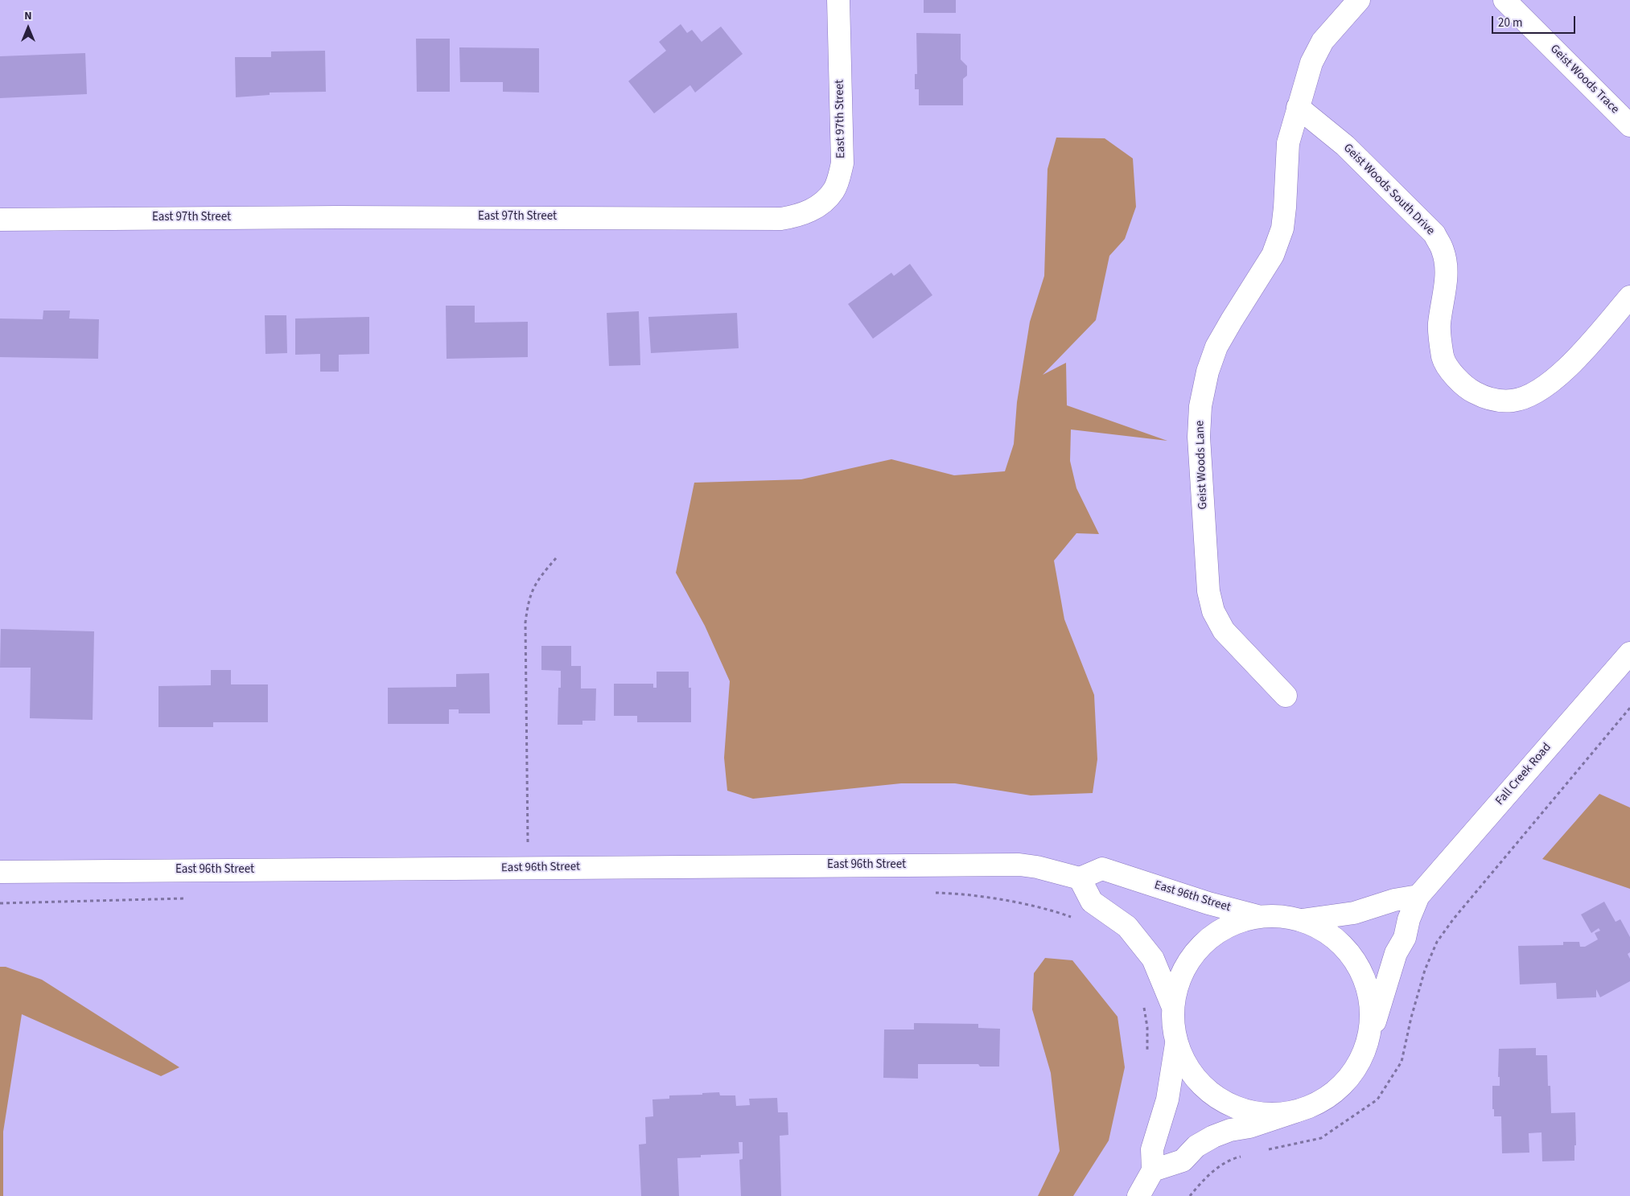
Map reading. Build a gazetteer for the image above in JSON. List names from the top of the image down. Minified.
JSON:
{"streets":{"main road":["Geist Woods Trace","East 97th Street","Geist Woods South Drive","Geist Woods Lane","Fall Creek Road","East 96th Street"]},"crossings":[["Geist Woods South Drive","Geist Woods Lane"]],"scale_bar":"20 m","north":"top"}
